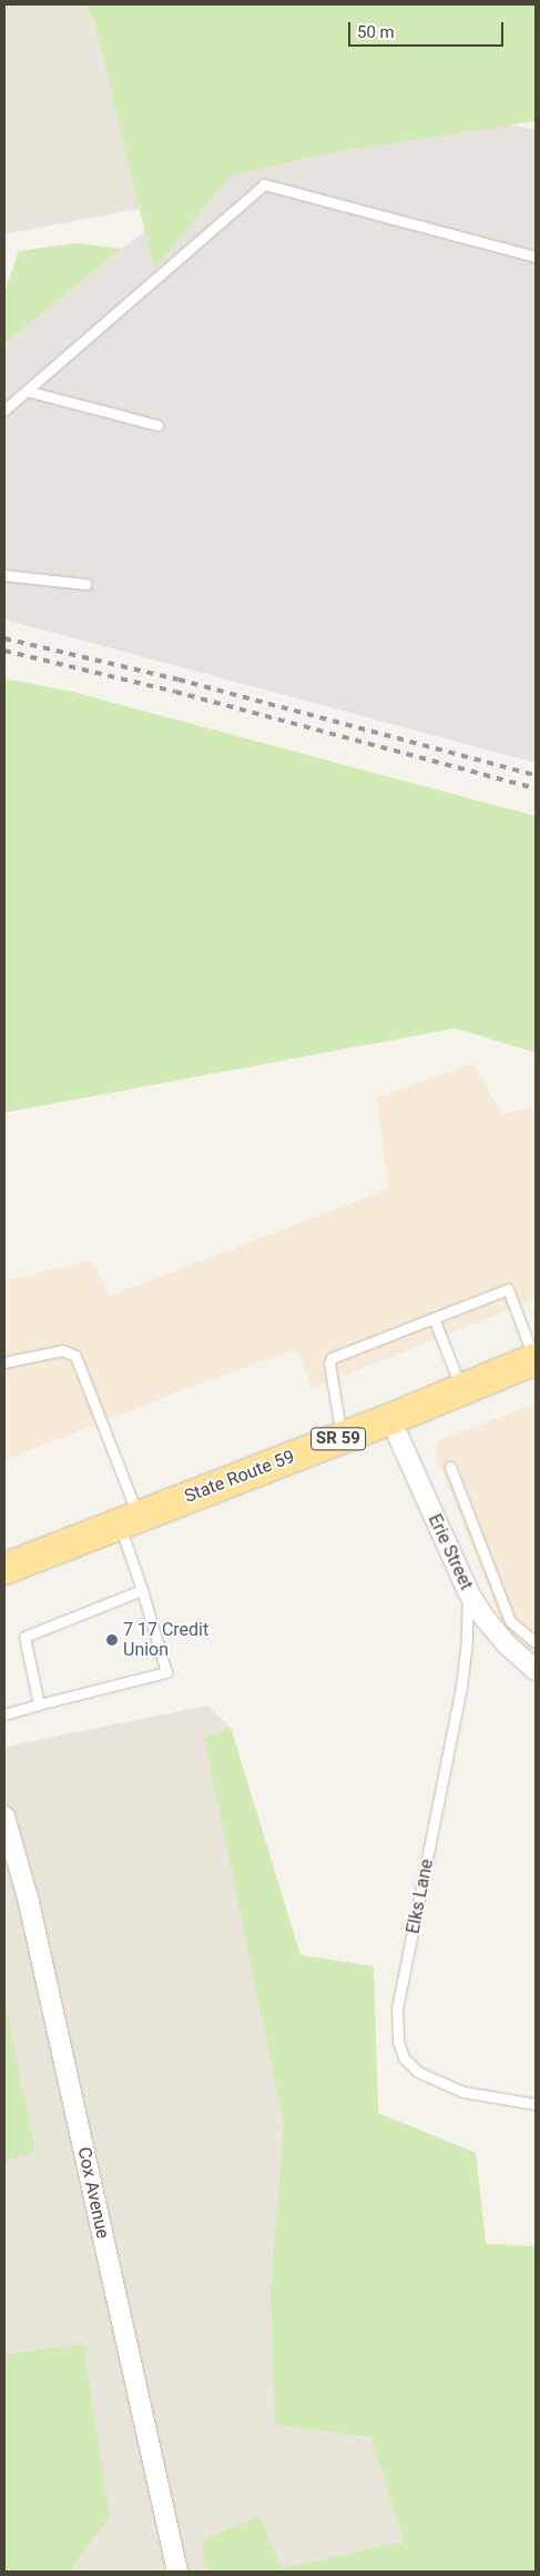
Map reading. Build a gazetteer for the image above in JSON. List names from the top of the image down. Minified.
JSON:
{"streets":{"main road":["SR 59","State Route 59"],"street":["Erie Street","Cox Avenue"],"lane":["Elks Lane"]},"crossings":[["State Route 59","Erie Street"],["Erie Street","Elks Lane"]],"places":["7 17 Credit Union"],"scale_bar":"50 m"}
